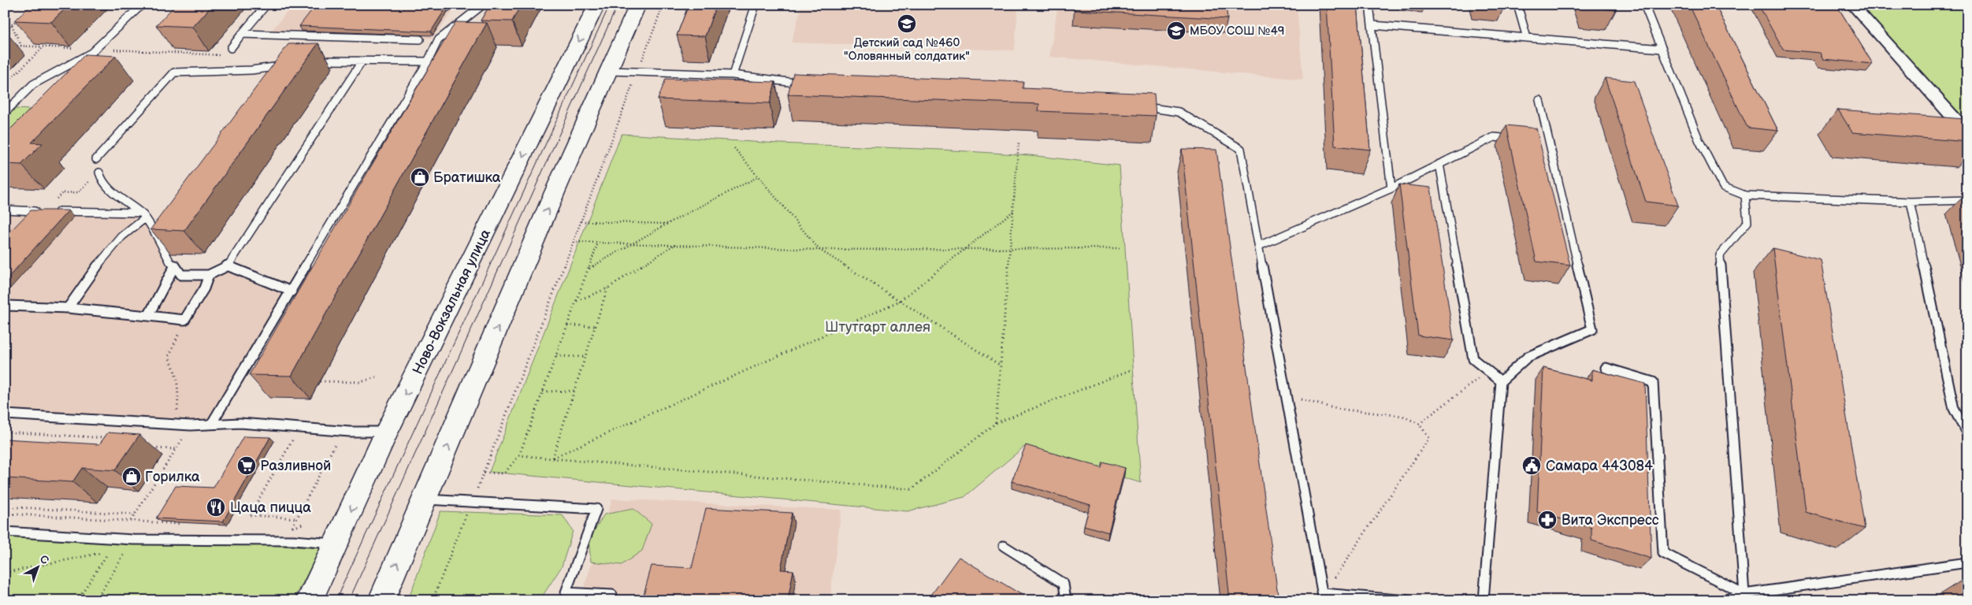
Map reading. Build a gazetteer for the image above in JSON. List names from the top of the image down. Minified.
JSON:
{"streets":{"main road":["Ново-Вокзальная улица"]},"parks":["Штутгарт аллея"],"places":{"school or university":["Детский сад №460 \"Оловянный солдатик\"","МБОУ СОШ №49"],"shop":["Братишка","Горилка"],"supermarket":["Разливной"],"public building":["Самара 443084"],"restaurant":["Цаца пицца"],"pharmacy":["Вита Экспресс"]},"north":"top right"}
